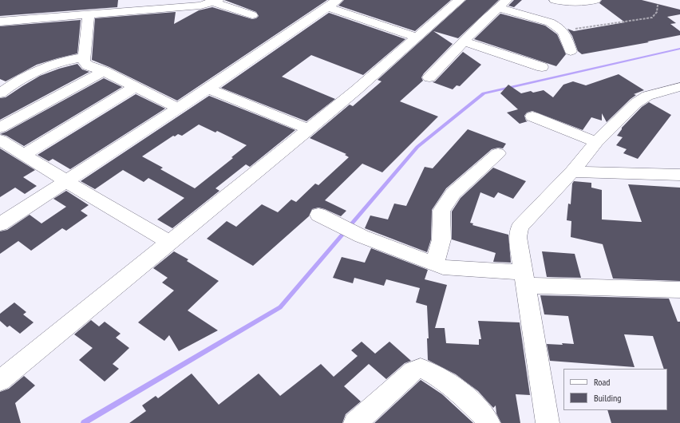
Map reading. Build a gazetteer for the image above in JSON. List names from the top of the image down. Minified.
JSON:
{"legend":["Road","Building"]}
